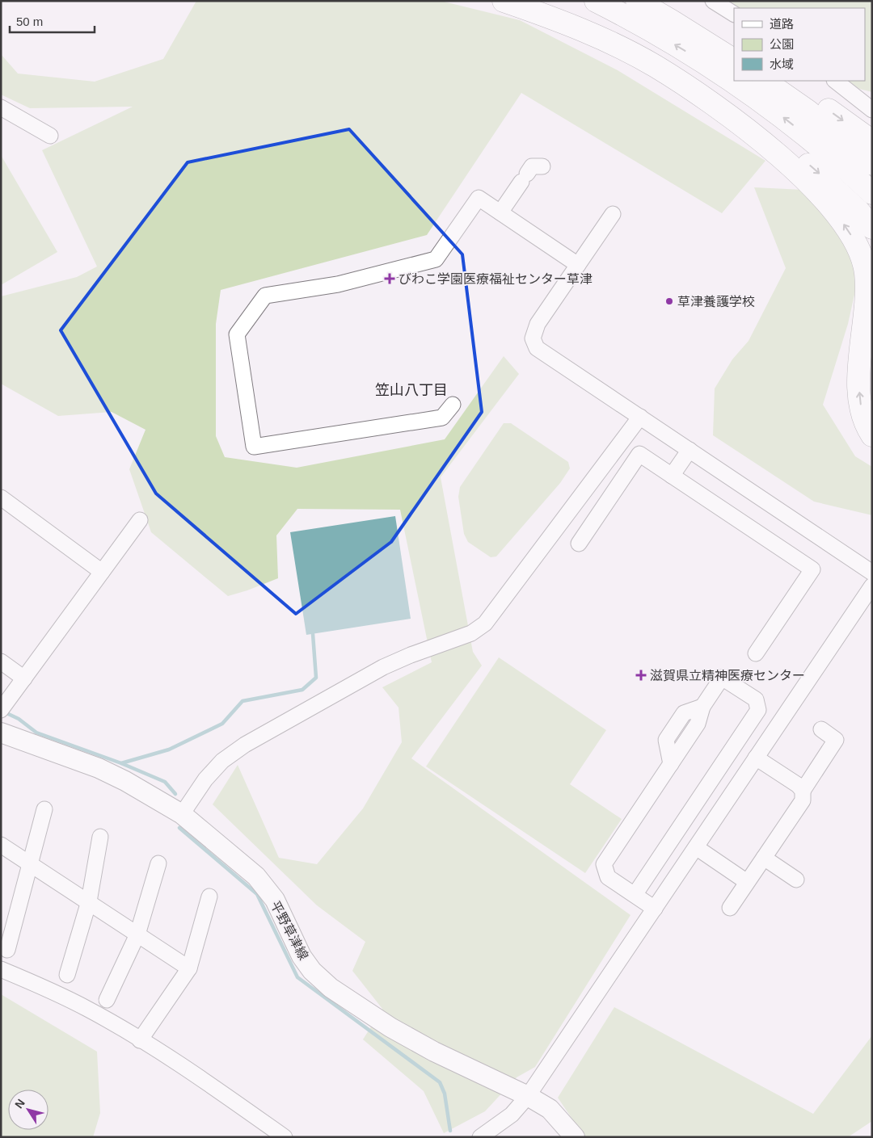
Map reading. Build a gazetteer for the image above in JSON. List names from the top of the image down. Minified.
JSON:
{"streets":{"main road":["平野草津線"]},"districts":["笠山八丁目"],"places":{"health":["びわこ学園医療福祉センター草津","滋賀県立精神医療センター"],"other":["草津養護学校"]},"legend":["道路","公園","水域"],"scale_bar":"50 m","north":"top left"}
